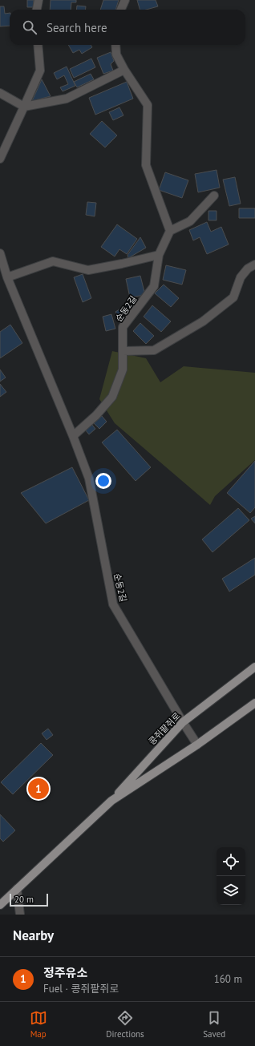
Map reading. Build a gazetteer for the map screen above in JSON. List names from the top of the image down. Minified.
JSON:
{"streets":{"main road":["콩쥐팥쥐로"],"street":["순동2길"]},"crossings":[["순동2길","콩쥐팥쥐로"]],"scale_bar":"20 m","page":{"search":"Search here","pins":"1","scale":"20 m","heading":"Nearby","list":[{"mark":"1","name":"정주유소","note":"Fuel · 콩쥐팥쥐로","value":"160 m"}],"nav":["Map","Directions","Saved"]}}
